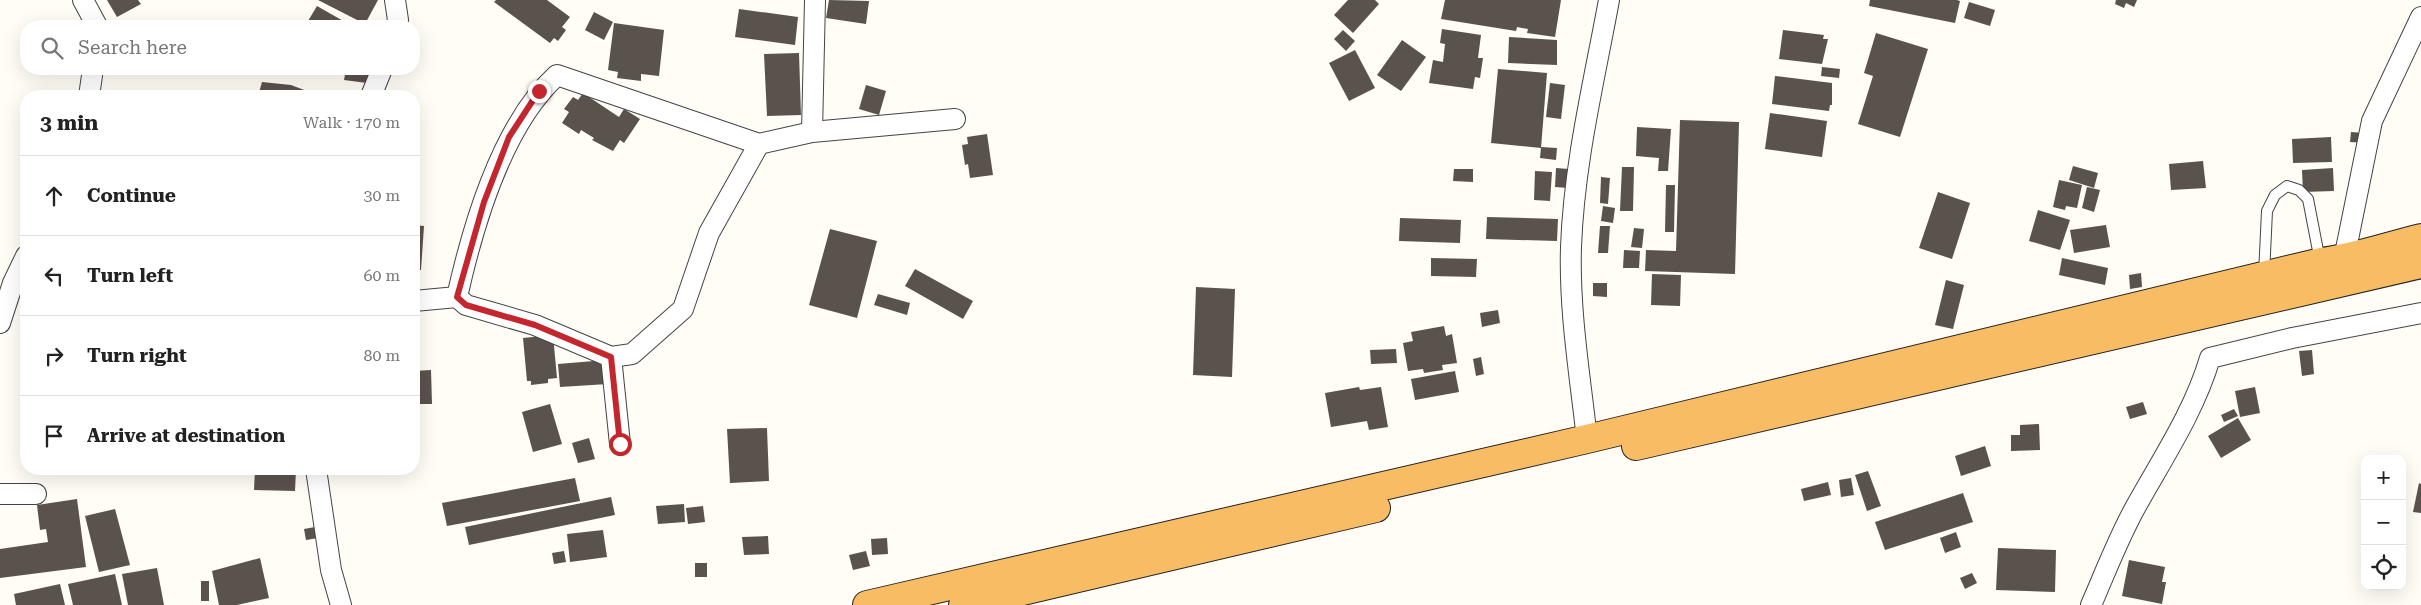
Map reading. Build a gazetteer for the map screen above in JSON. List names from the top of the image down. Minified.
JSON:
{"page":{"search":"Search here","heading":["3 min","Walk · 170 m"],"list":[["Continue","30 m"],["Turn left","60 m"],["Turn right","80 m"],"Arrive at destination"],"map_buttons":["+","−"]}}
